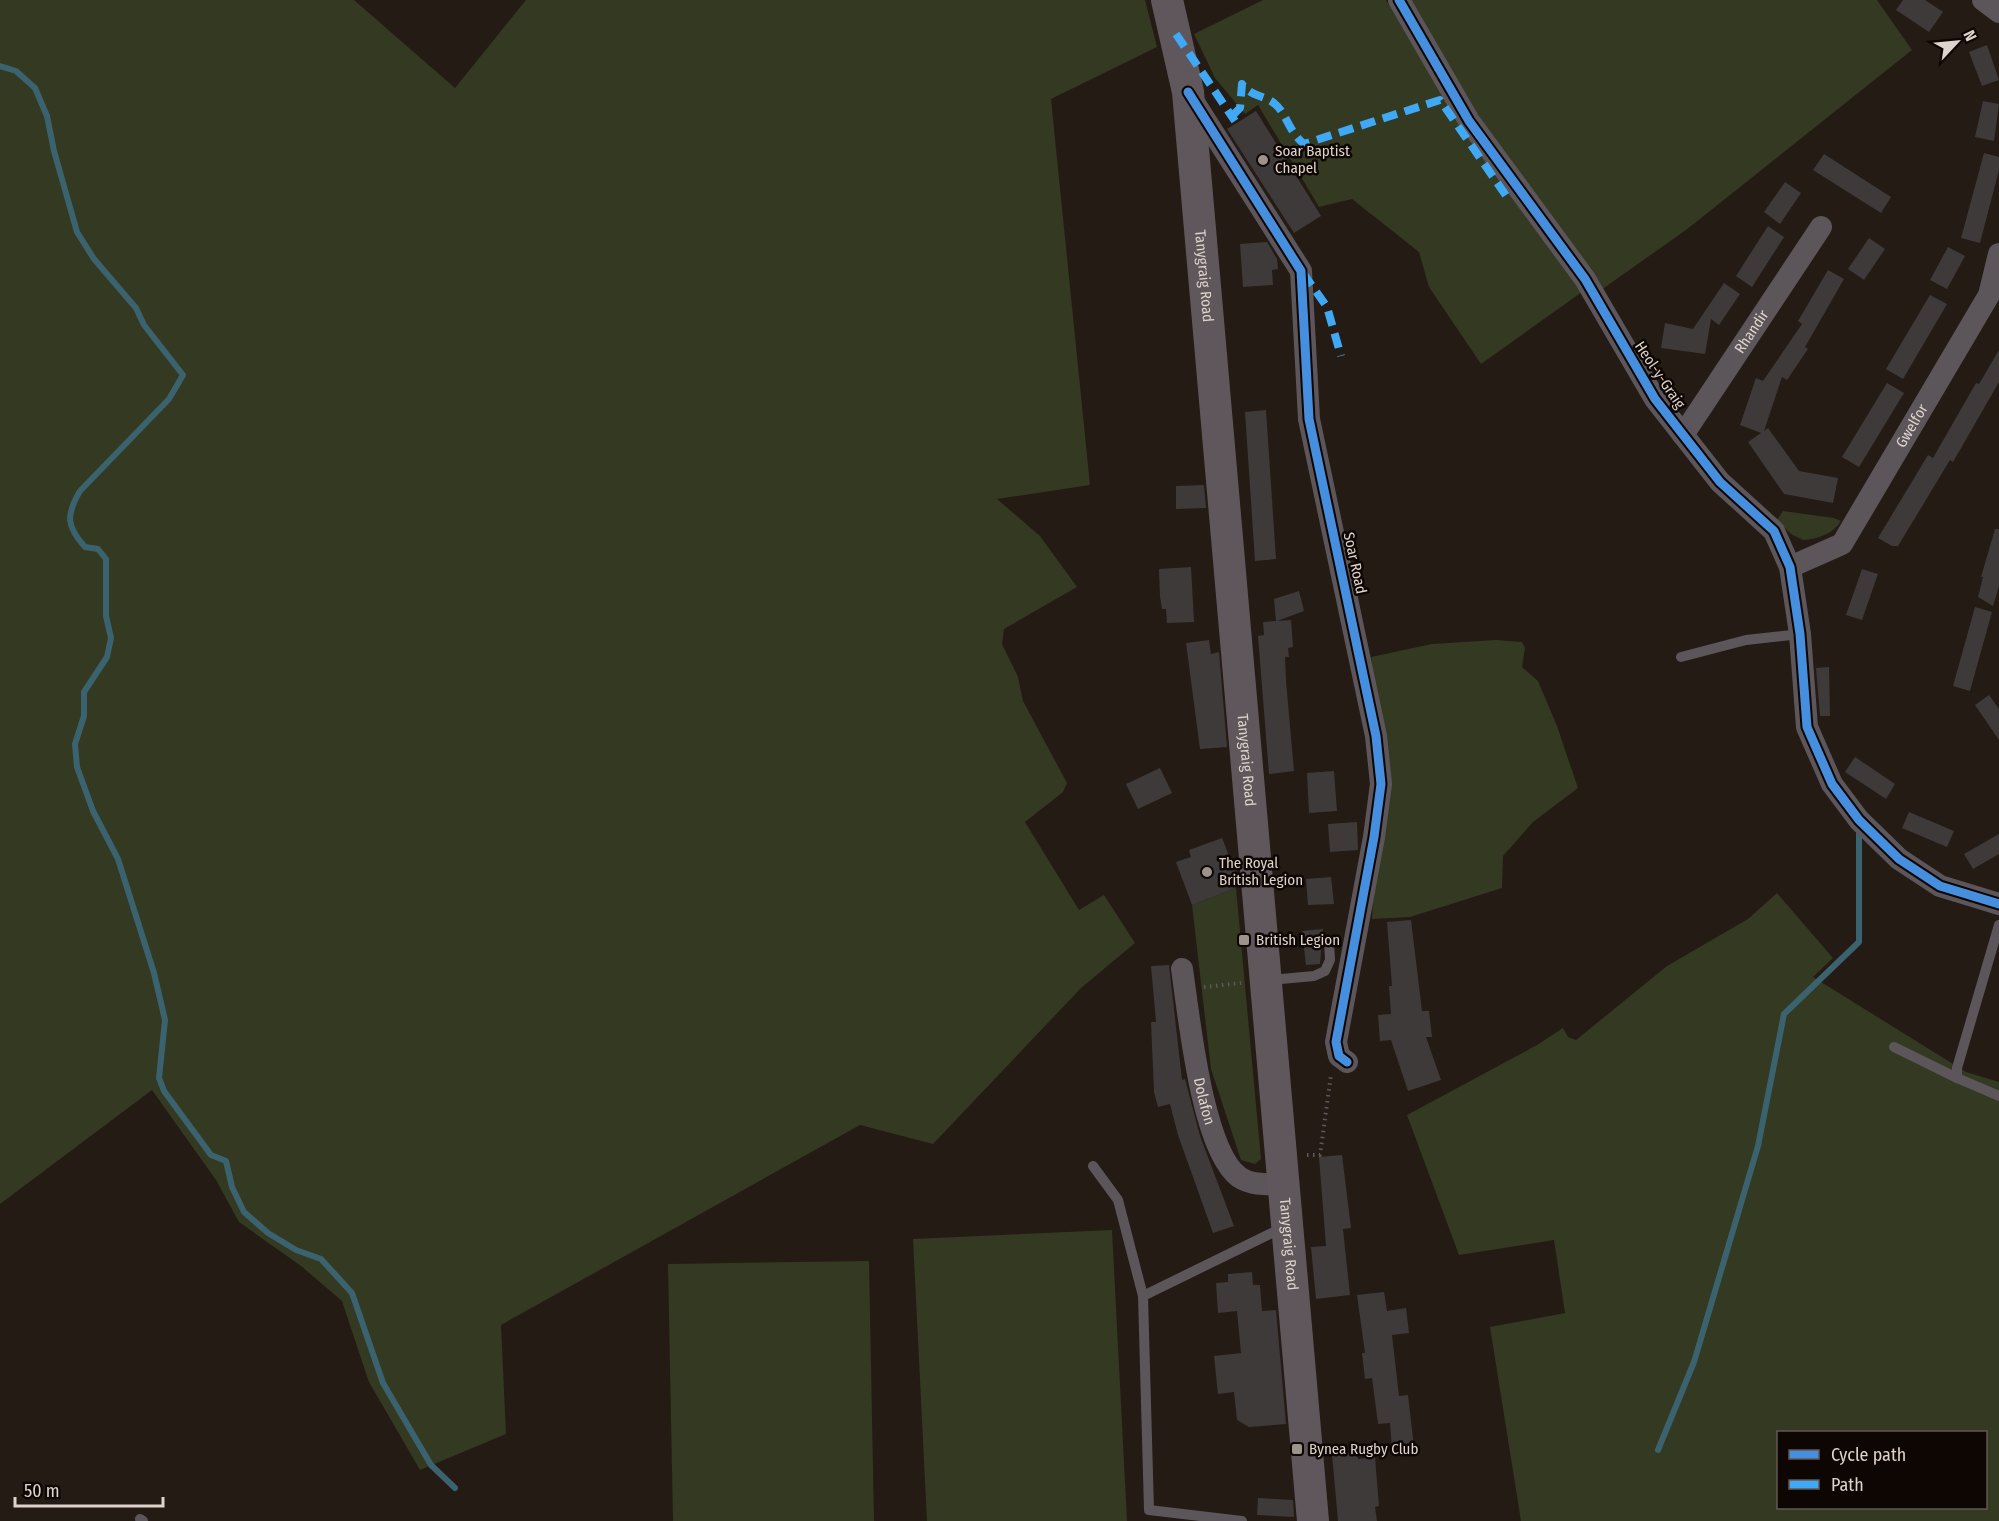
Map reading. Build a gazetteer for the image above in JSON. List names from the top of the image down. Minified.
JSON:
{"streets":{"main road":["Tanygraig Road"],"street":["Rhandir","Heol-y-Graig","Gwelfor","Soar Road","Dolafon"]},"crossings":[["Tanygraig Road","Soar Road"],["Tanygraig Road","Dolafon"],["Rhandir","Heol-y-Graig"],["Heol-y-Graig","Gwelfor"]],"places":{"other":["Soar Baptist Chapel","The Royal British Legion"],"transit":["British Legion","Bynea Rugby Club"]},"legend":["Cycle path","Path"],"scale_bar":"50 m","north":"top right"}
